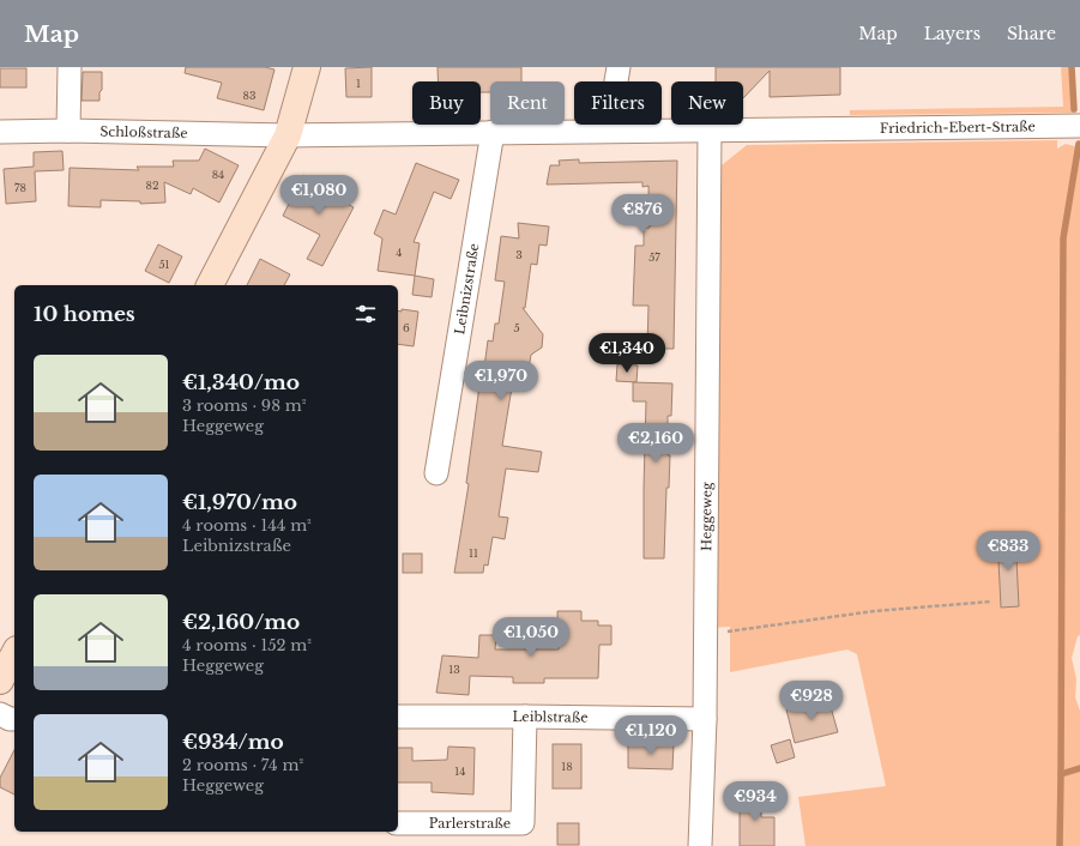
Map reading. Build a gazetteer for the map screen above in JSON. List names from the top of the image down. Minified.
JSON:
{"streets":{"street":["Friedrich-Ebert-Straße","Schloßstraße","Leibnizstraße","Heggeweg","Leiblstraße","Parlerstraße"]},"crossings":[["Friedrich-Ebert-Straße","Schloßstraße"],["Friedrich-Ebert-Straße","Leibnizstraße"],["Friedrich-Ebert-Straße","Heggeweg"],["Heggeweg","Leiblstraße"],["Leiblstraße","Parlerstraße"]],"house_numbers":["1","83","84","82","78","4","3","57","51","6","5","11","13","18","14"],"page":{"header":"Map","nav":["Map","Layers","Share"],"chip":["Buy","Rent","Filters","New"],"price":["€1,080","€876","€1,340","€1,970","€2,160","€833","€1,050","€928","€1,120","€934"],"heading":"10 homes","list":[{"name":"€1,340/mo","note":"3 rooms · 98 m² · Heggeweg"},{"name":"€1,970/mo","note":"4 rooms · 144 m² · Leibnizstraße"},{"name":"€2,160/mo","note":"4 rooms · 152 m² · Heggeweg"},{"name":"€934/mo","note":"2 rooms · 74 m² · Heggeweg"}]}}
